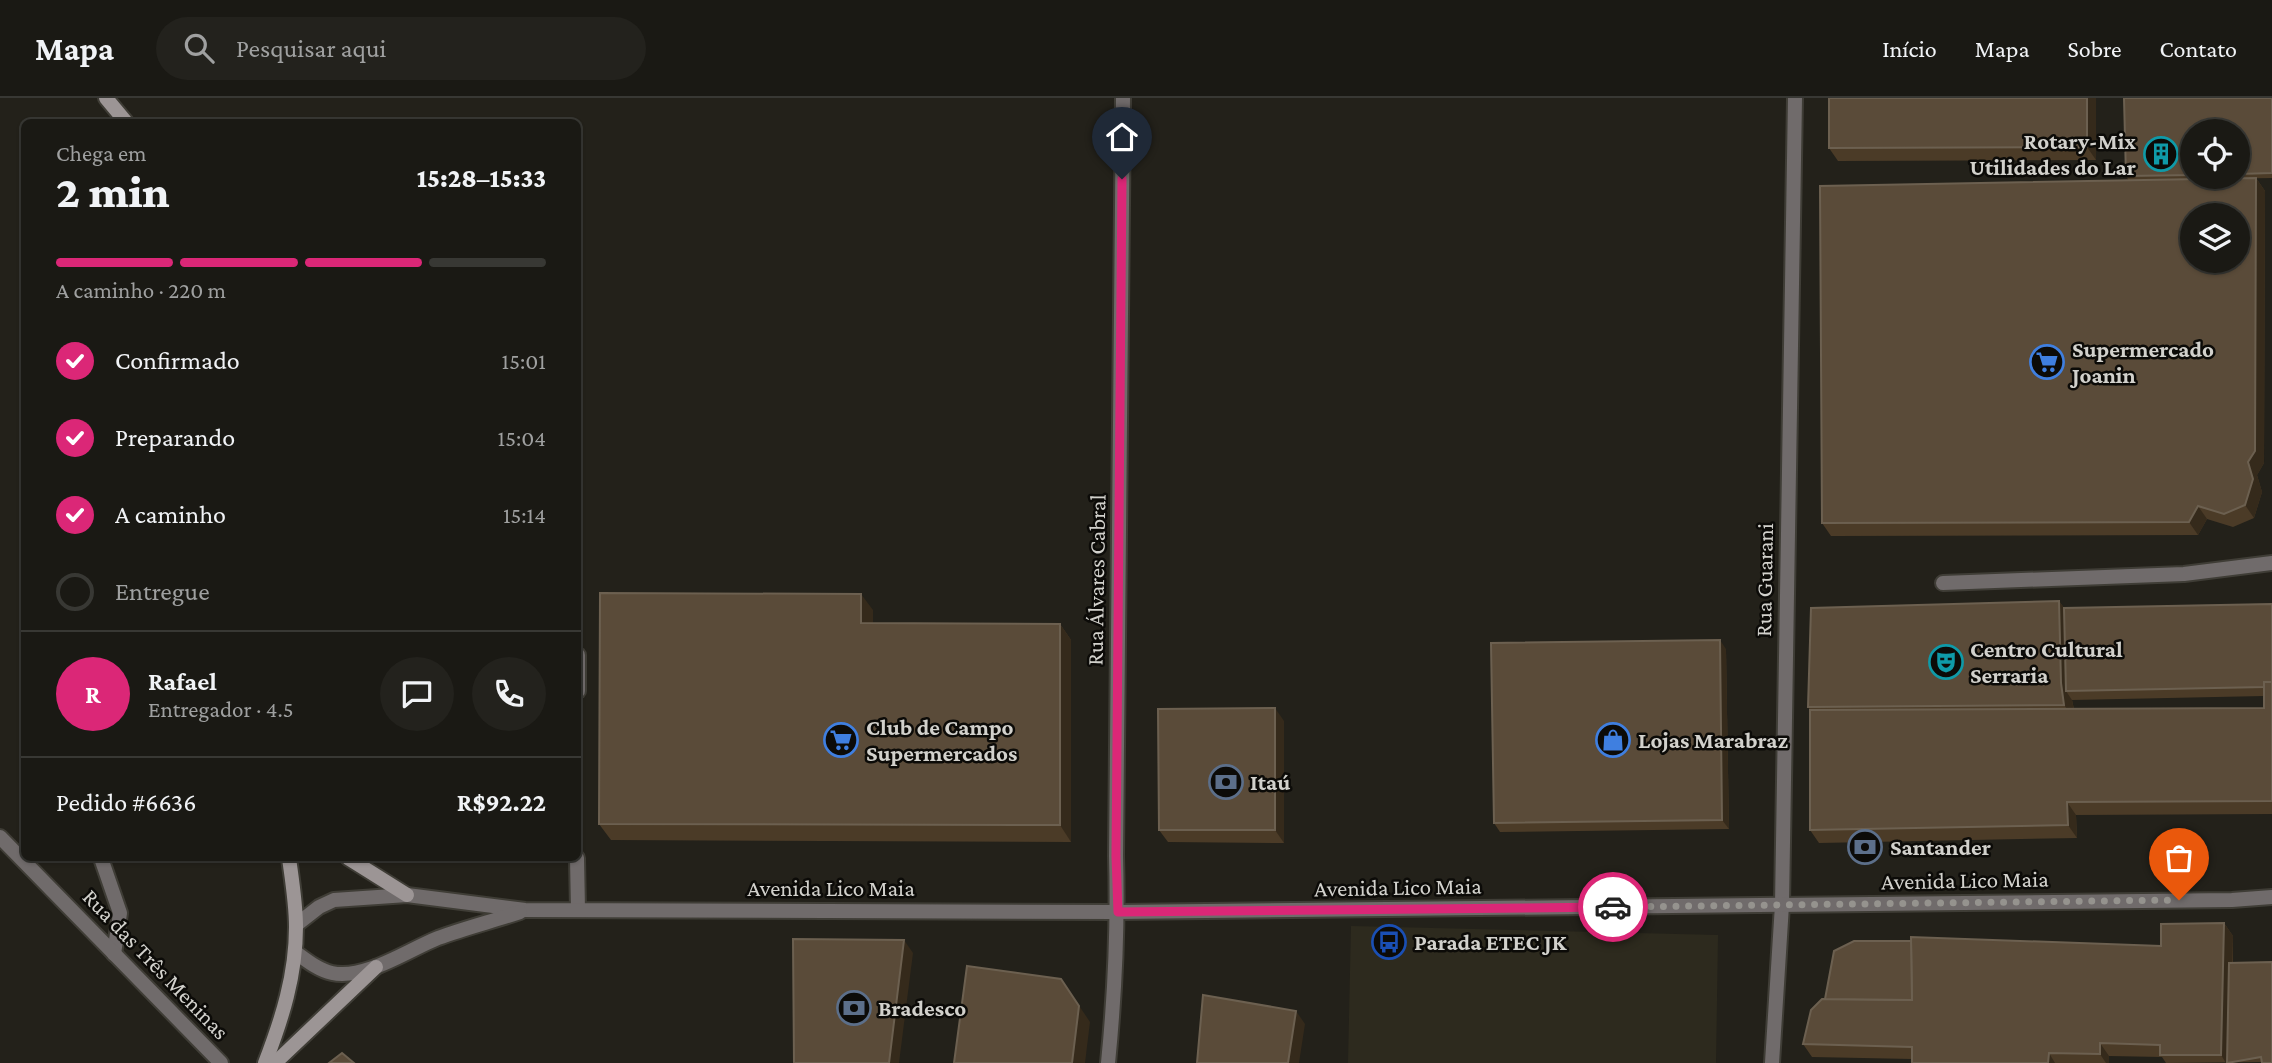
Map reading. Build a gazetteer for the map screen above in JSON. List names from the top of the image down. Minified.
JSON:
{"streets":{"street":["Rua Álvares Cabral","Rua Guarani","Avenida Lico Maia","Rua das Três Meninas"]},"crossings":[["Rua Álvares Cabral","Avenida Lico Maia"],["Rua Guarani","Avenida Lico Maia"]],"places":{"building":["Rotary-Mix Utilidades do Lar"],"supermarket":["Supermercado Joanin","Club de Campo Supermercados"],"theatre":["Centro Cultural Serraria"],"shop":["Lojas Marabraz"],"bank":["Itaú","Santander","Bradesco"],"bus stop":["Parada ETEC JK"]},"page":{"header":"Mapa","search":"Pesquisar aqui","nav":["Início","Mapa","Sobre","Contato"],"heading":["2 min","Chega em","15:28–15:33"],"panel":["Rafael","Entregador · 4.5","Pedido #6636","R$92.22"],"bar":"A caminho · 220 m","list":[["Confirmado","15:01"],["Preparando","15:04"],["A caminho","15:14"],"Entregue"],"round":"R"}}
